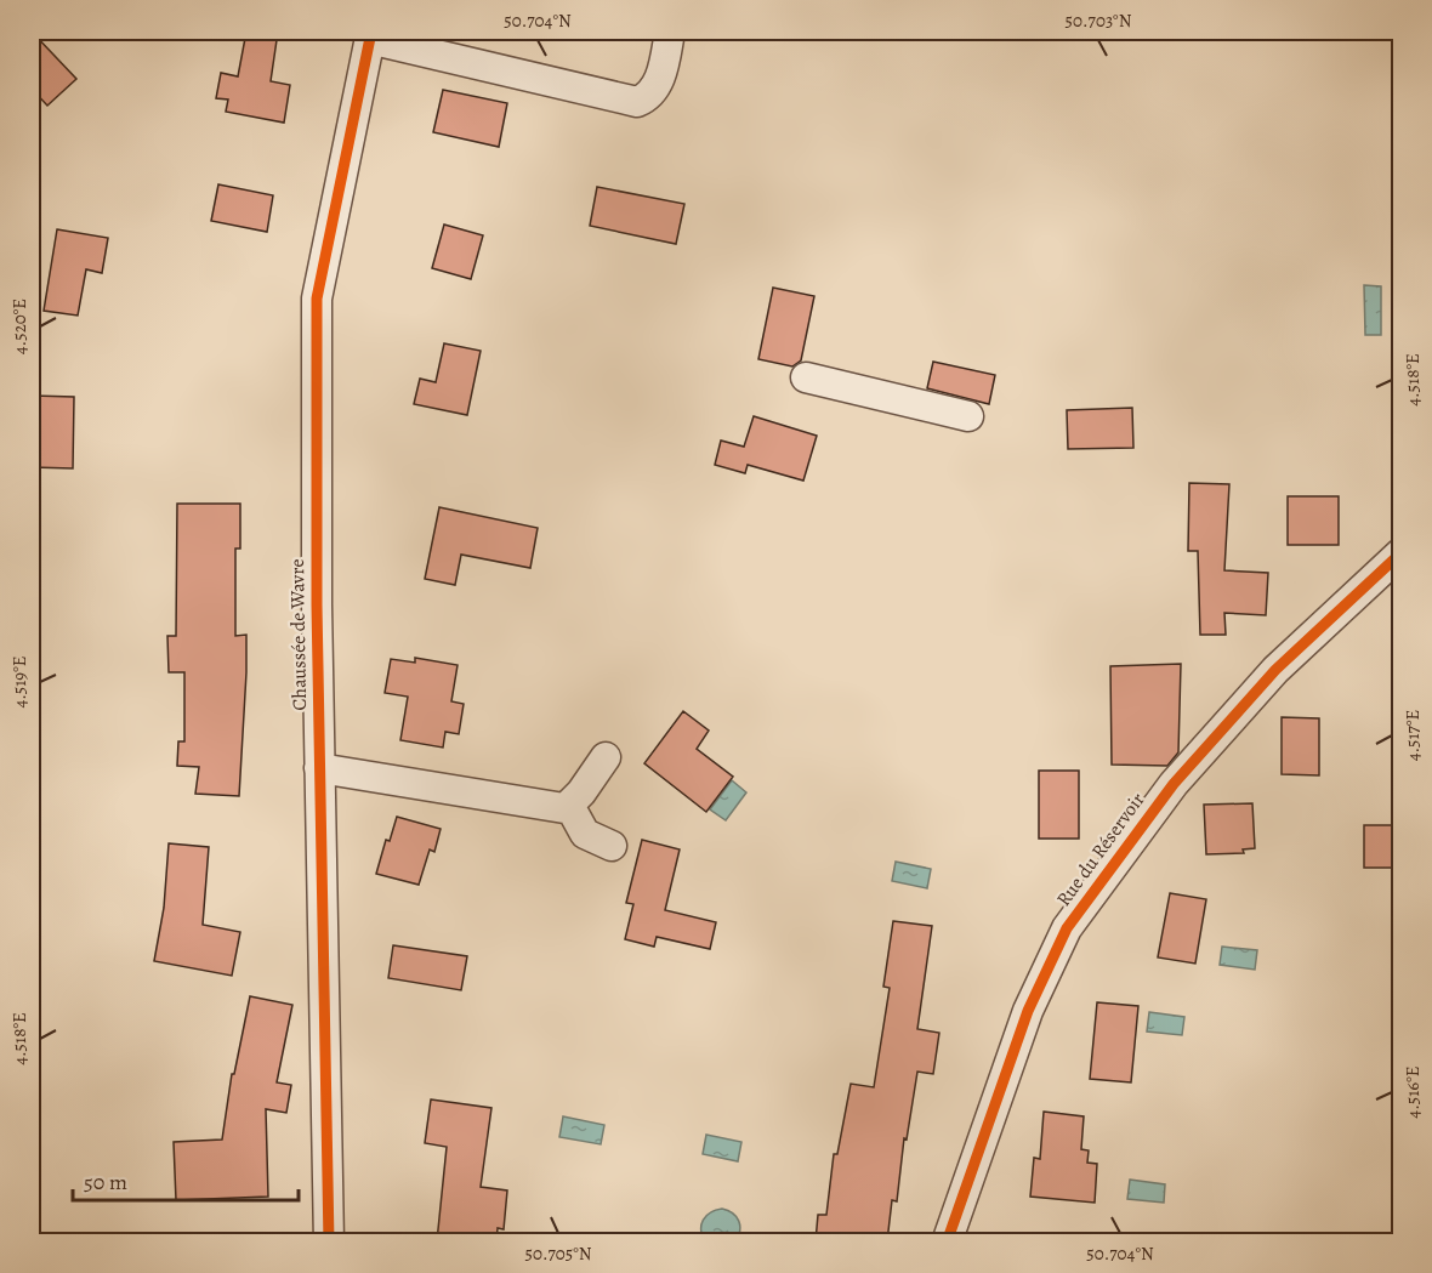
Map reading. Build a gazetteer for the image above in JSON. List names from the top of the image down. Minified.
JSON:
{"streets":{"street":["Chaussée de Wavre","Rue du Réservoir"]},"scale_bar":"50 m","coordinates":["50.704°N","50.703°N","4.520°E","4.518°E","4.519°E","4.517°E","4.516°E","50.705°N"]}
